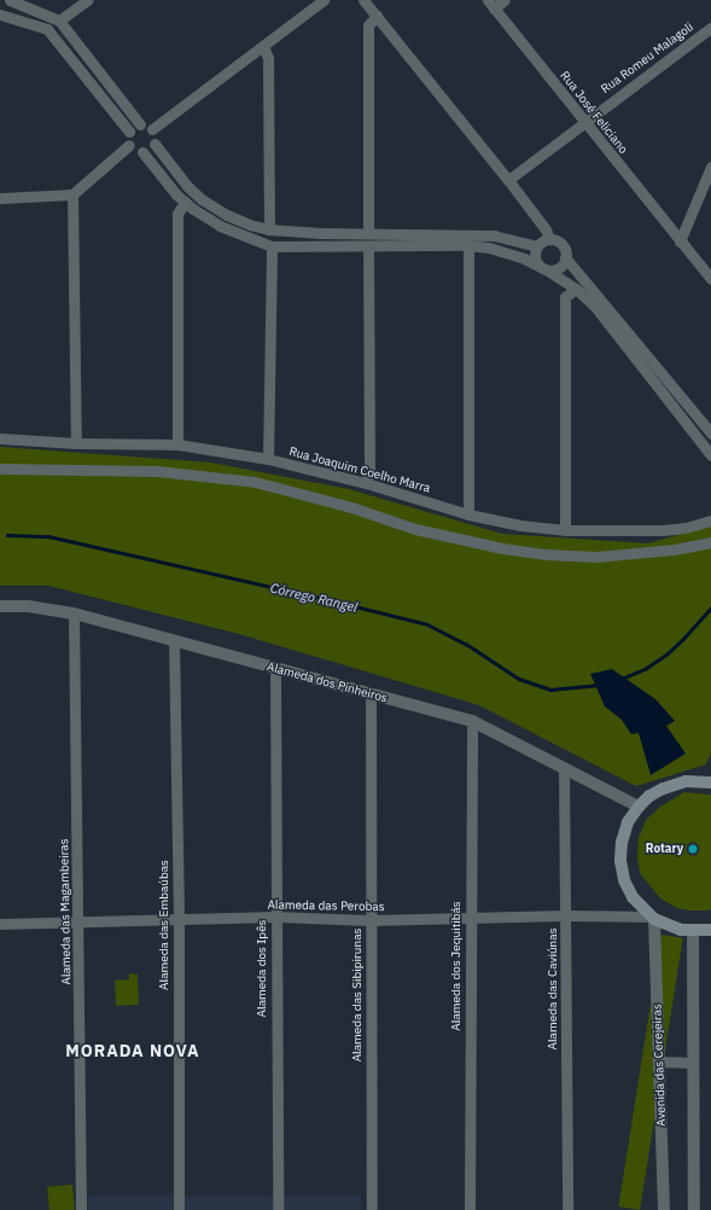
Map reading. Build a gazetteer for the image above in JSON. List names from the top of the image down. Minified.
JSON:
{"streets":{"street":["Rua Romeu Malagoli","Rua José Feliciano","Rua Joaquim Coelho Marra","Alameda dos Pinheiros","Alameda das Perobas","Alameda das Magambeiras","Alameda das Embaúbas","Alameda dos Jequitibás","Alameda dos Ipês","Alameda das Caviúnas","Alameda das Sibipirunas","Avenida das Cerejeiras"]},"crossings":[["Rua Romeu Malagoli","Rua José Feliciano"],["Alameda dos Pinheiros","Alameda das Magambeiras"],["Alameda dos Pinheiros","Alameda das Embaúbas"],["Alameda dos Pinheiros","Alameda dos Jequitibás"],["Alameda dos Pinheiros","Alameda dos Ipês"],["Alameda dos Pinheiros","Alameda das Caviúnas"],["Alameda dos Pinheiros","Alameda das Sibipirunas"],["Alameda das Perobas","Alameda das Magambeiras"],["Alameda das Perobas","Alameda das Embaúbas"],["Alameda das Perobas","Alameda dos Jequitibás"],["Alameda das Perobas","Alameda dos Ipês"],["Alameda das Perobas","Alameda das Caviúnas"],["Alameda das Perobas","Alameda das Sibipirunas"],["Alameda das Perobas","Avenida das Cerejeiras"]],"districts":["MORADA NOVA"],"water":["Córrego Rangel"],"places":["Rotary"]}
